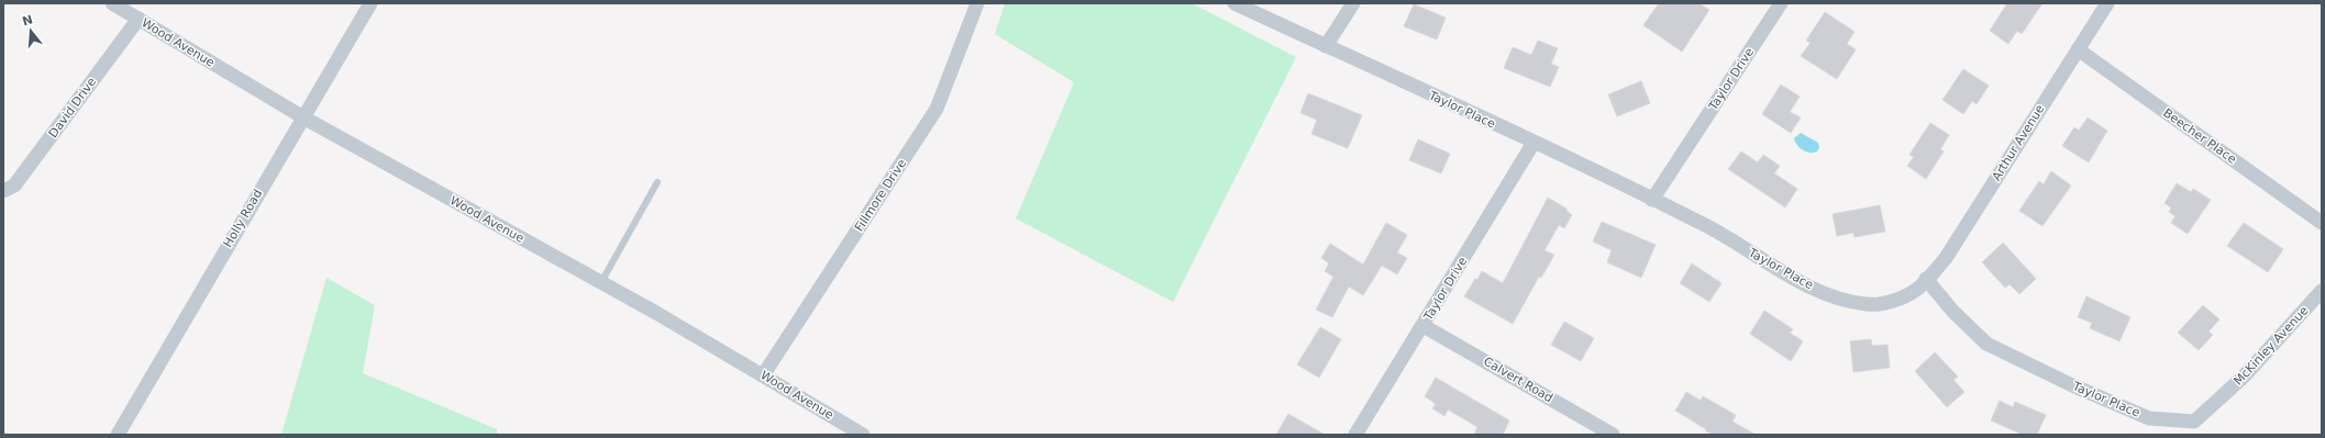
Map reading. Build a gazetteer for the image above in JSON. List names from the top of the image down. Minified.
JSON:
{"streets":{"street":["Wood Avenue","Taylor Drive","David Drive","Taylor Place","Beecher Place","Arthur Avenue","Fillmore Drive","Holly Road","McKinley Avenue","Calvert Road"]},"crossings":[["Wood Avenue","David Drive"],["Wood Avenue","Fillmore Drive"],["Wood Avenue","Holly Road"],["Taylor Drive","Taylor Place"],["Taylor Drive","Calvert Road"],["Taylor Place","Arthur Avenue"],["Taylor Place","McKinley Avenue"],["Beecher Place","Arthur Avenue"]],"north":"top"}
